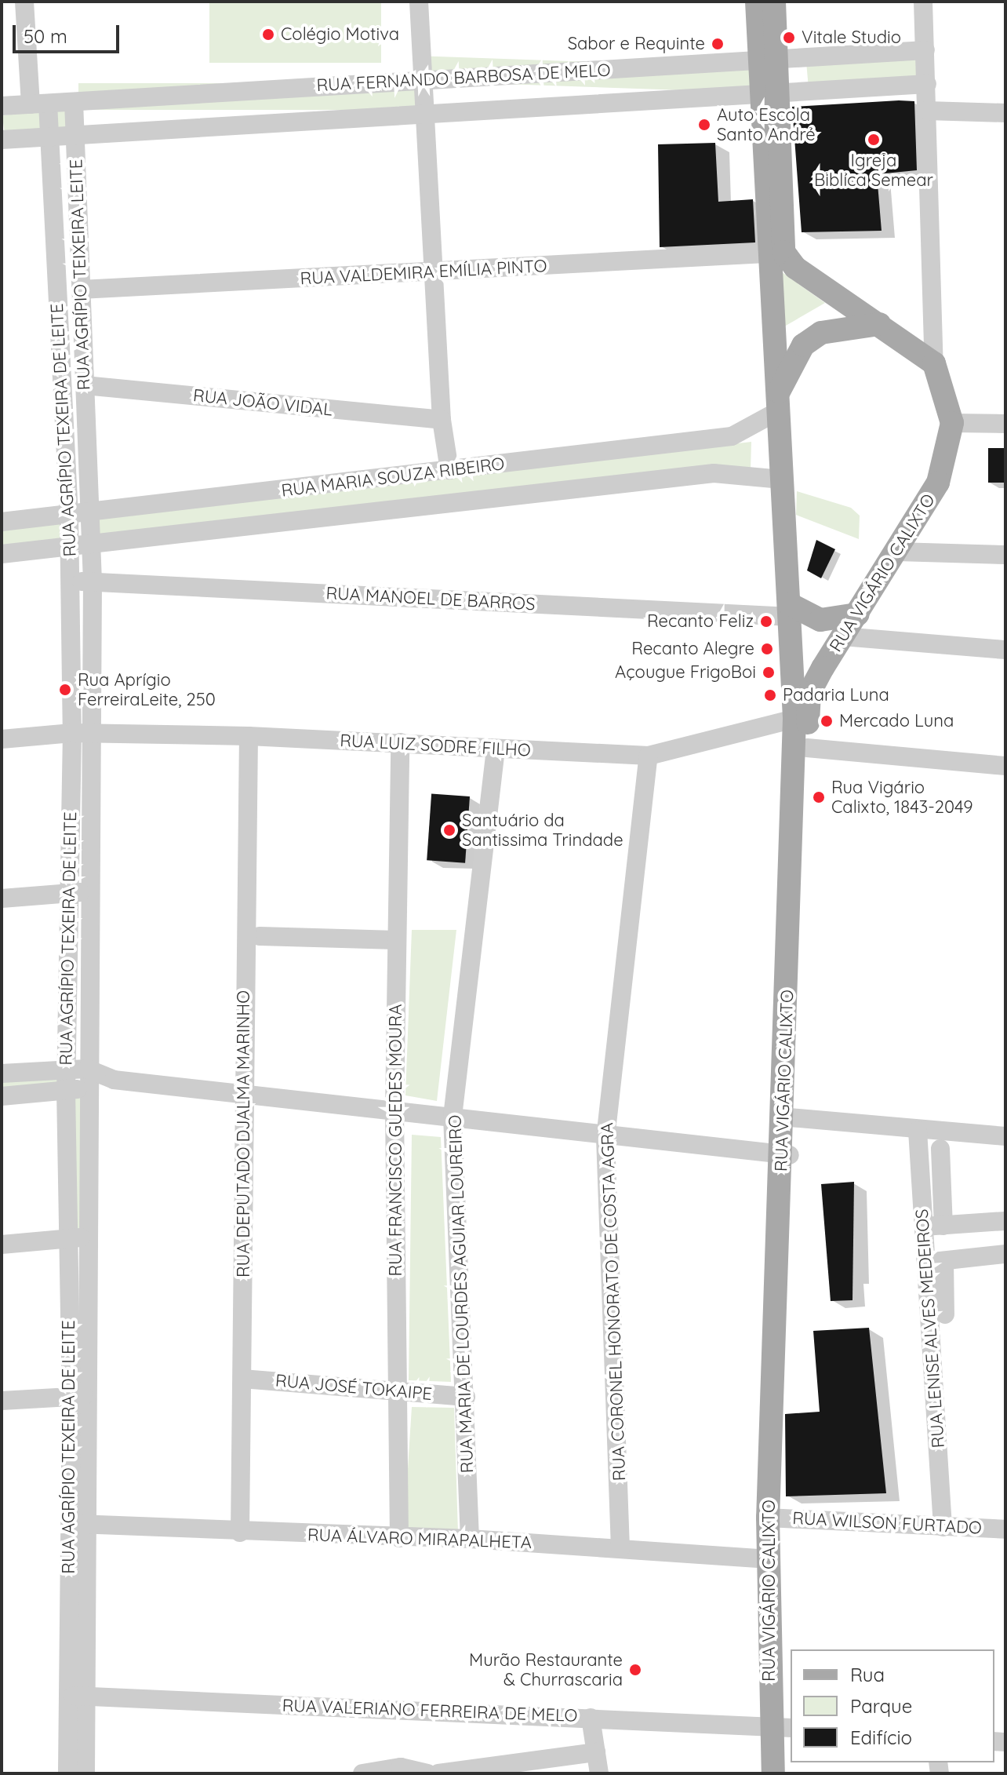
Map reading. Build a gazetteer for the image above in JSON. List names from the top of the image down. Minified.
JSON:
{"streets":{"main road":["RUA VIGÁRIO CALIXTO"],"street":["RUA FERNANDO BARBOSA DE MELO","RUA VALDEMIRA EMÍLIA PINTO","RUA AGRÍPIO TEIXEIRA LEITE","RUA JOÃO VIDAL","RUA AGRÍPIO TEXEIRA DE LEITE","RUA MARIA SOUZA RIBEIRO","RUA MANOEL DE BARROS","RUA LUIZ SODRE FILHO","RUA DEPUTADO DJALMA MARINHO","RUA FRANCISCO GUEDES MOURA","RUA MARIA DE LOURDES AGUIAR LOUREIRO","RUA CORONEL HONORATO DE COSTA AGRA","RUA LENISE ALVES MEDEIROS","RUA JOSÉ TOKAIPE","RUA WILSON FURTADO","RUA ÁLVARO MIRAPALHETA","RUA VALERIANO FERREIRA DE MELO"]},"crossings":[["RUA FERNANDO BARBOSA DE MELO","RUA AGRÍPIO TEIXEIRA LEITE"],["RUA FERNANDO BARBOSA DE MELO","RUA AGRÍPIO TEXEIRA DE LEITE"],["RUA FERNANDO BARBOSA DE MELO","RUA VIGÁRIO CALIXTO"],["RUA VALDEMIRA EMÍLIA PINTO","RUA AGRÍPIO TEIXEIRA LEITE"],["RUA VALDEMIRA EMÍLIA PINTO","RUA VIGÁRIO CALIXTO"],["RUA AGRÍPIO TEIXEIRA LEITE","RUA JOÃO VIDAL"],["RUA AGRÍPIO TEIXEIRA LEITE","RUA AGRÍPIO TEXEIRA DE LEITE"],["RUA AGRÍPIO TEXEIRA DE LEITE","RUA MARIA SOUZA RIBEIRO"],["RUA AGRÍPIO TEXEIRA DE LEITE","RUA MANOEL DE BARROS"],["RUA AGRÍPIO TEXEIRA DE LEITE","RUA LUIZ SODRE FILHO"],["RUA AGRÍPIO TEXEIRA DE LEITE","RUA ÁLVARO MIRAPALHETA"],["RUA AGRÍPIO TEXEIRA DE LEITE","RUA VALERIANO FERREIRA DE MELO"],["RUA MARIA SOUZA RIBEIRO","RUA VIGÁRIO CALIXTO"],["RUA VIGÁRIO CALIXTO","RUA MANOEL DE BARROS"],["RUA VIGÁRIO CALIXTO","RUA LUIZ SODRE FILHO"],["RUA VIGÁRIO CALIXTO","RUA WILSON FURTADO"],["RUA VIGÁRIO CALIXTO","RUA ÁLVARO MIRAPALHETA"],["RUA VIGÁRIO CALIXTO","RUA VALERIANO FERREIRA DE MELO"],["RUA LUIZ SODRE FILHO","RUA DEPUTADO DJALMA MARINHO"],["RUA LUIZ SODRE FILHO","RUA FRANCISCO GUEDES MOURA"],["RUA LUIZ SODRE FILHO","RUA MARIA DE LOURDES AGUIAR LOUREIRO"],["RUA LUIZ SODRE FILHO","RUA CORONEL HONORATO DE COSTA AGRA"],["RUA DEPUTADO DJALMA MARINHO","RUA JOSÉ TOKAIPE"],["RUA DEPUTADO DJALMA MARINHO","RUA ÁLVARO MIRAPALHETA"],["RUA FRANCISCO GUEDES MOURA","RUA JOSÉ TOKAIPE"],["RUA FRANCISCO GUEDES MOURA","RUA ÁLVARO MIRAPALHETA"],["RUA MARIA DE LOURDES AGUIAR LOUREIRO","RUA JOSÉ TOKAIPE"],["RUA MARIA DE LOURDES AGUIAR LOUREIRO","RUA ÁLVARO MIRAPALHETA"],["RUA CORONEL HONORATO DE COSTA AGRA","RUA ÁLVARO MIRAPALHETA"],["RUA LENISE ALVES MEDEIROS","RUA WILSON FURTADO"]],"places":["Colégio Motiva","Vitale Studio","Sabor e Requinte","Auto Escola Santo André","Igreja Biblíca Semear","Recanto Feliz","Recanto Alegre","Açougue FrigoBoi","Rua Aprígio FerreiraLeite, 250","Padaria Luna","Mercado Luna","Rua Vigário Calixto, 1843-2049","Santuário da Santissima Trindade","Murão Restaurante & Churrascaria"],"legend":["Rua","Parque","Edifício"],"scale_bar":"50 m"}
